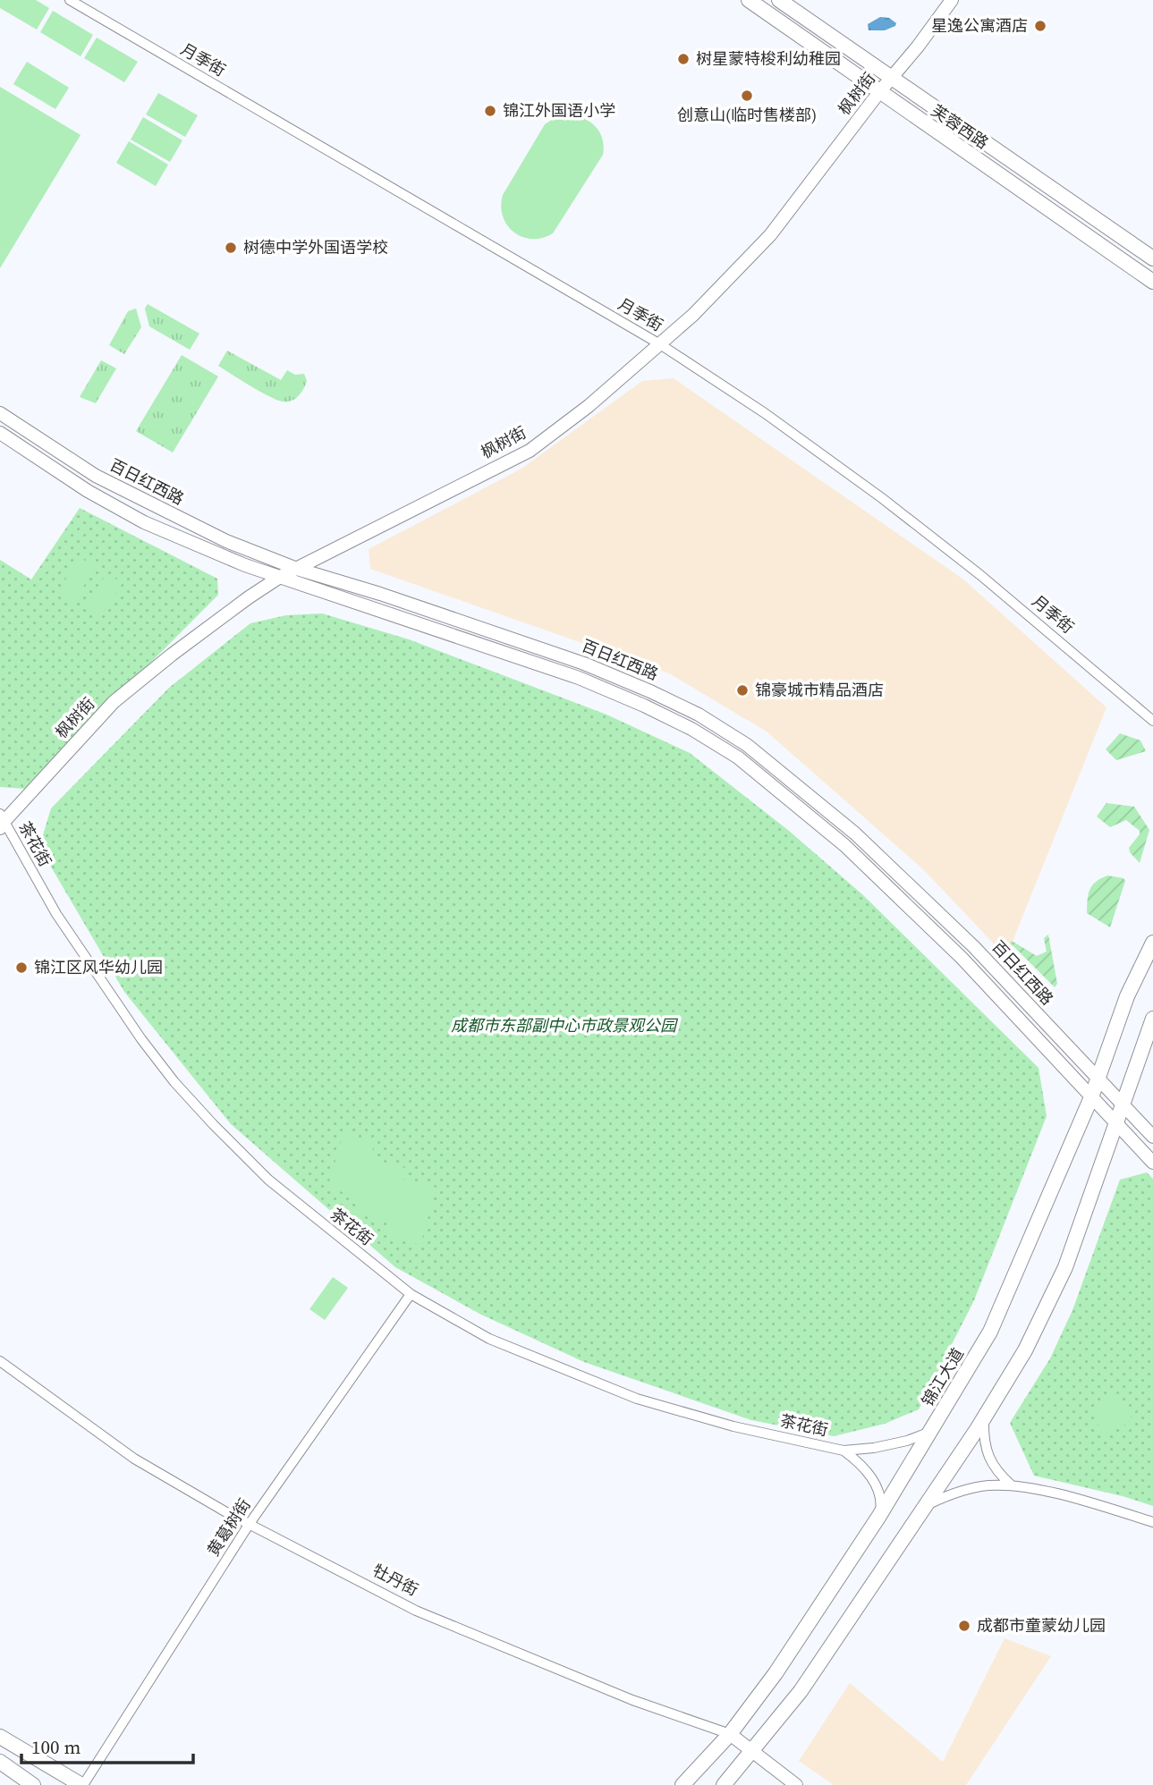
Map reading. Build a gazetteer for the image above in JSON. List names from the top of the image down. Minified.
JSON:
{"streets":{"main road":["芙蓉西路","锦江大道"],"street":["月季街","枫树街","百日红西路","茶花街","黄葛树街","牡丹街"]},"crossings":[["月季街","枫树街"],["枫树街","芙蓉西路"],["枫树街","百日红西路"],["枫树街","茶花街"],["百日红西路","锦江大道"],["茶花街","锦江大道"],["茶花街","黄葛树街"],["锦江大道","牡丹街"],["黄葛树街","牡丹街"]],"parks":["成都市东部副中心市政景观公园"],"places":["星逸公寓酒店","树星蒙特梭利幼稚园","创意山(临时售楼部)","锦江外国语小学","树德中学外国语学校","锦豪城市精品酒店","锦江区风华幼儿园","成都市童蒙幼儿园"],"scale_bar":"100 m"}
